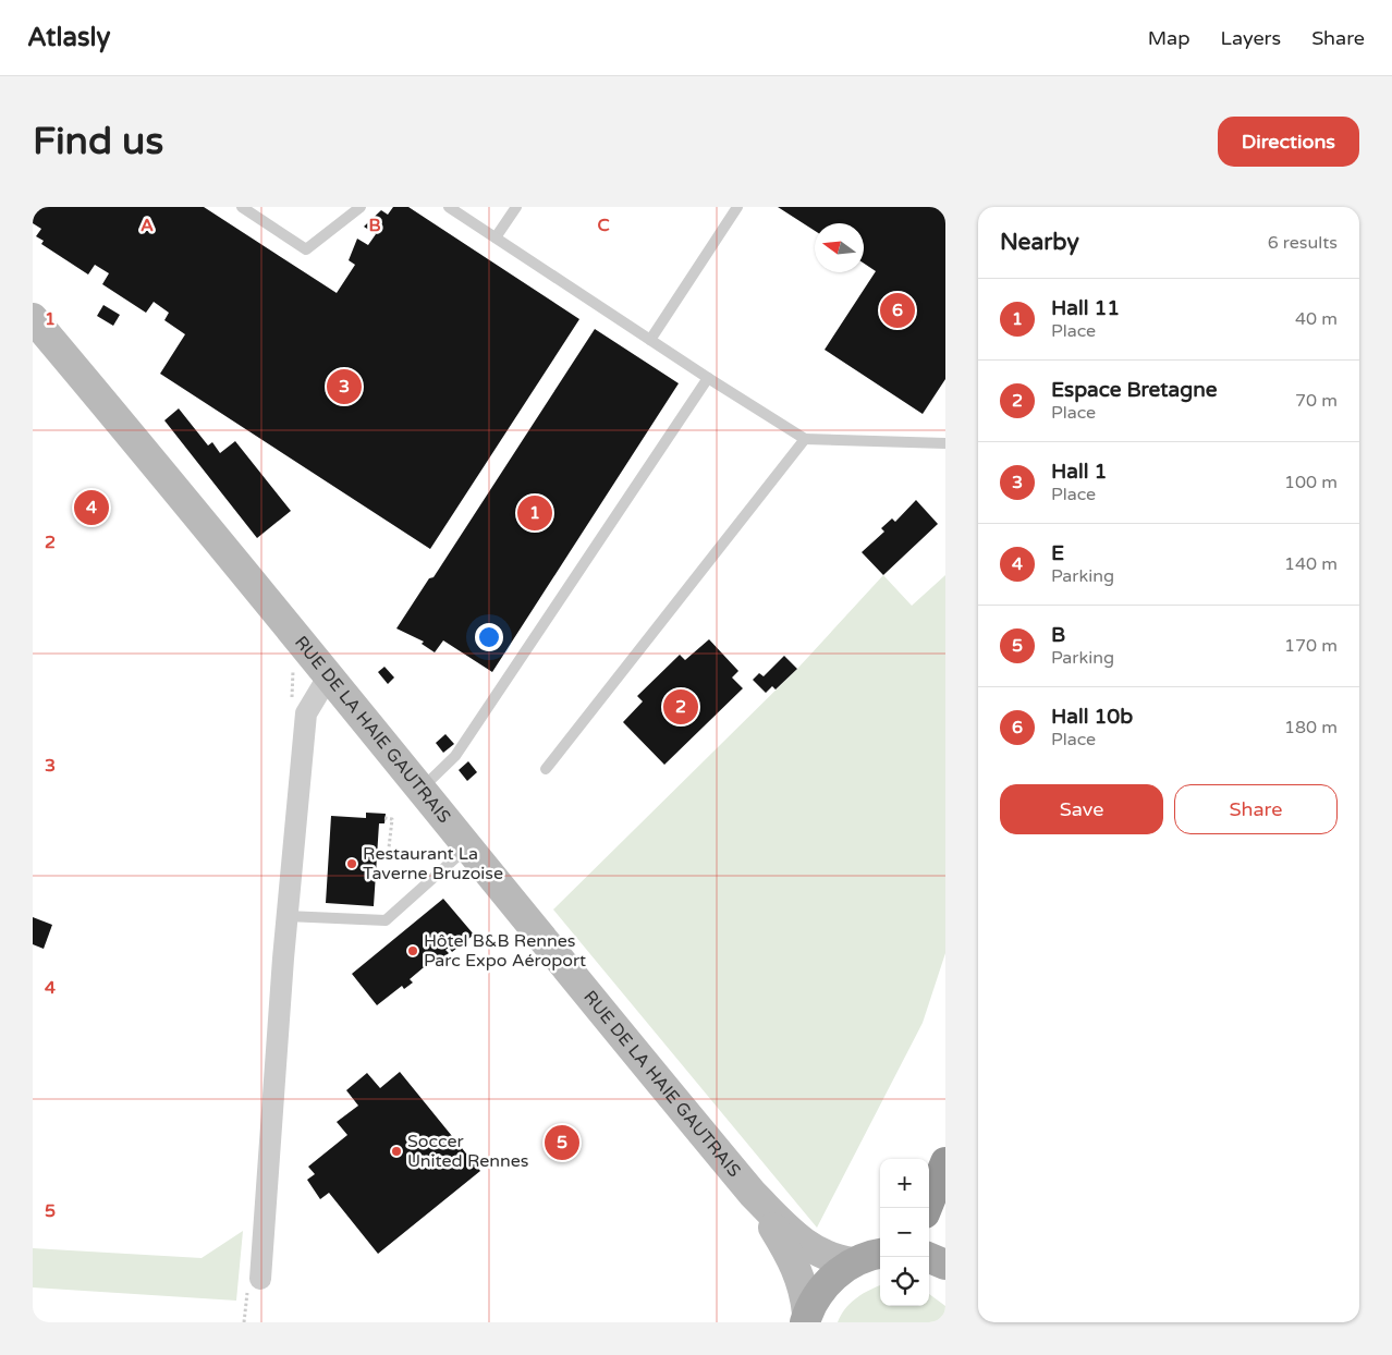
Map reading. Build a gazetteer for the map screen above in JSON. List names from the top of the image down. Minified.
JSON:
{"streets":{"street":["RUE DE LA HAIE GAUTRAIS"]},"places":["Restaurant La Taverne Bruzoise","Hôtel B&B Rennes Parc Expo Aéroport","Soccer United Rennes"],"north":"left","page":{"header":"Atlasly","nav":["Map","Layers","Share"],"buttons":["Directions",["Save","Share"]],"title":"Find us","heading":["Nearby","6 results"],"list":[{"mark":"1","name":"Hall 11","note":"Place","value":"40 m"},{"mark":"2","name":"Espace Bretagne","note":"Place","value":"70 m"},{"mark":"3","name":"Hall 1","note":"Place","value":"100 m"},{"mark":"4","name":"E","note":"Parking","value":"140 m"},{"mark":"5","name":"B","note":"Parking","value":"170 m"},{"mark":"6","name":"Hall 10b","note":"Place","value":"180 m"}],"pins":["6","3","4","1","2","5"],"map_buttons":["+","−"]},"grid":{"columns":["A","B","C"],"rows":["1","2","3","4","5"]}}
